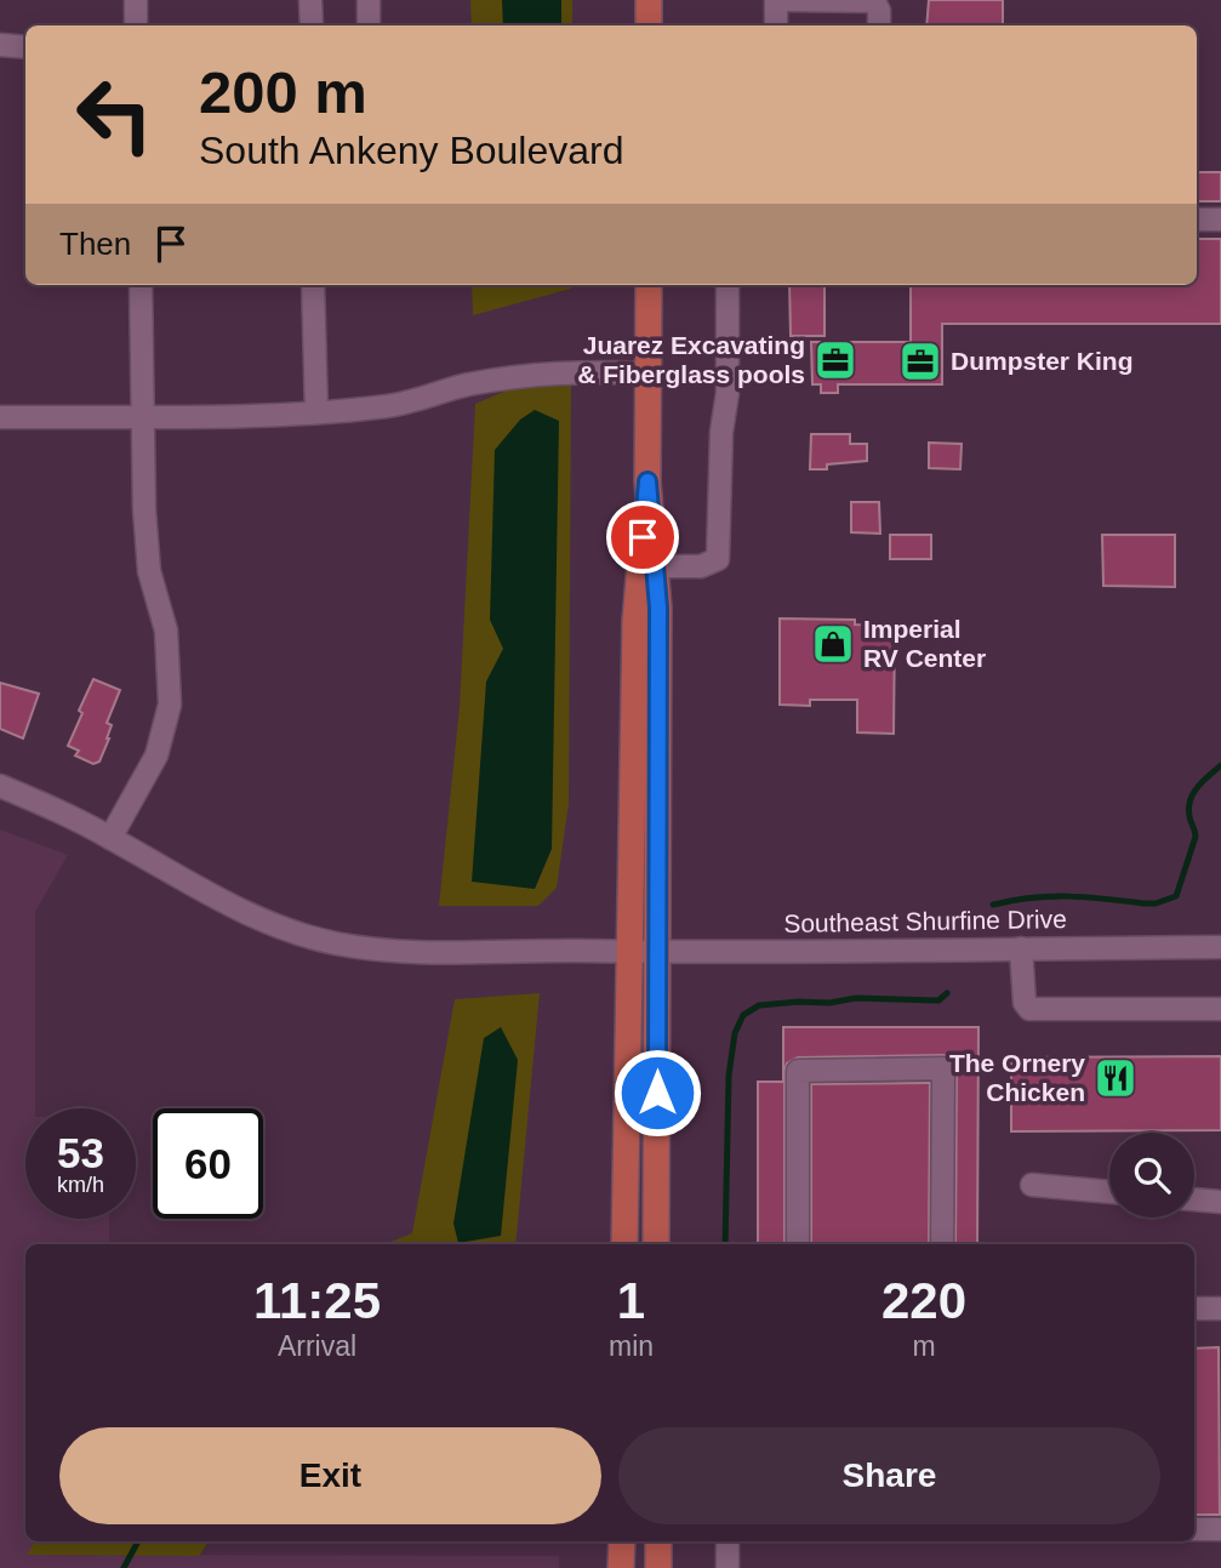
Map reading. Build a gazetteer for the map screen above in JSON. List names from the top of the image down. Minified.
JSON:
{"streets":{"street":["Southeast Shurfine Drive"]},"places":{"office":["Juarez Excavating & Fiberglass pools","Dumpster King"],"shop":["Imperial RV Center"],"restaurant":["The Ornery Chicken"]},"page":{"turn":["200 m","South Ankeny Boulevard"],"then":"Then","speed":"53 km/h","limit":"60","eta":["11:25","Arrival","1","min","220","m"],"buttons":["Exit","Share"]}}
